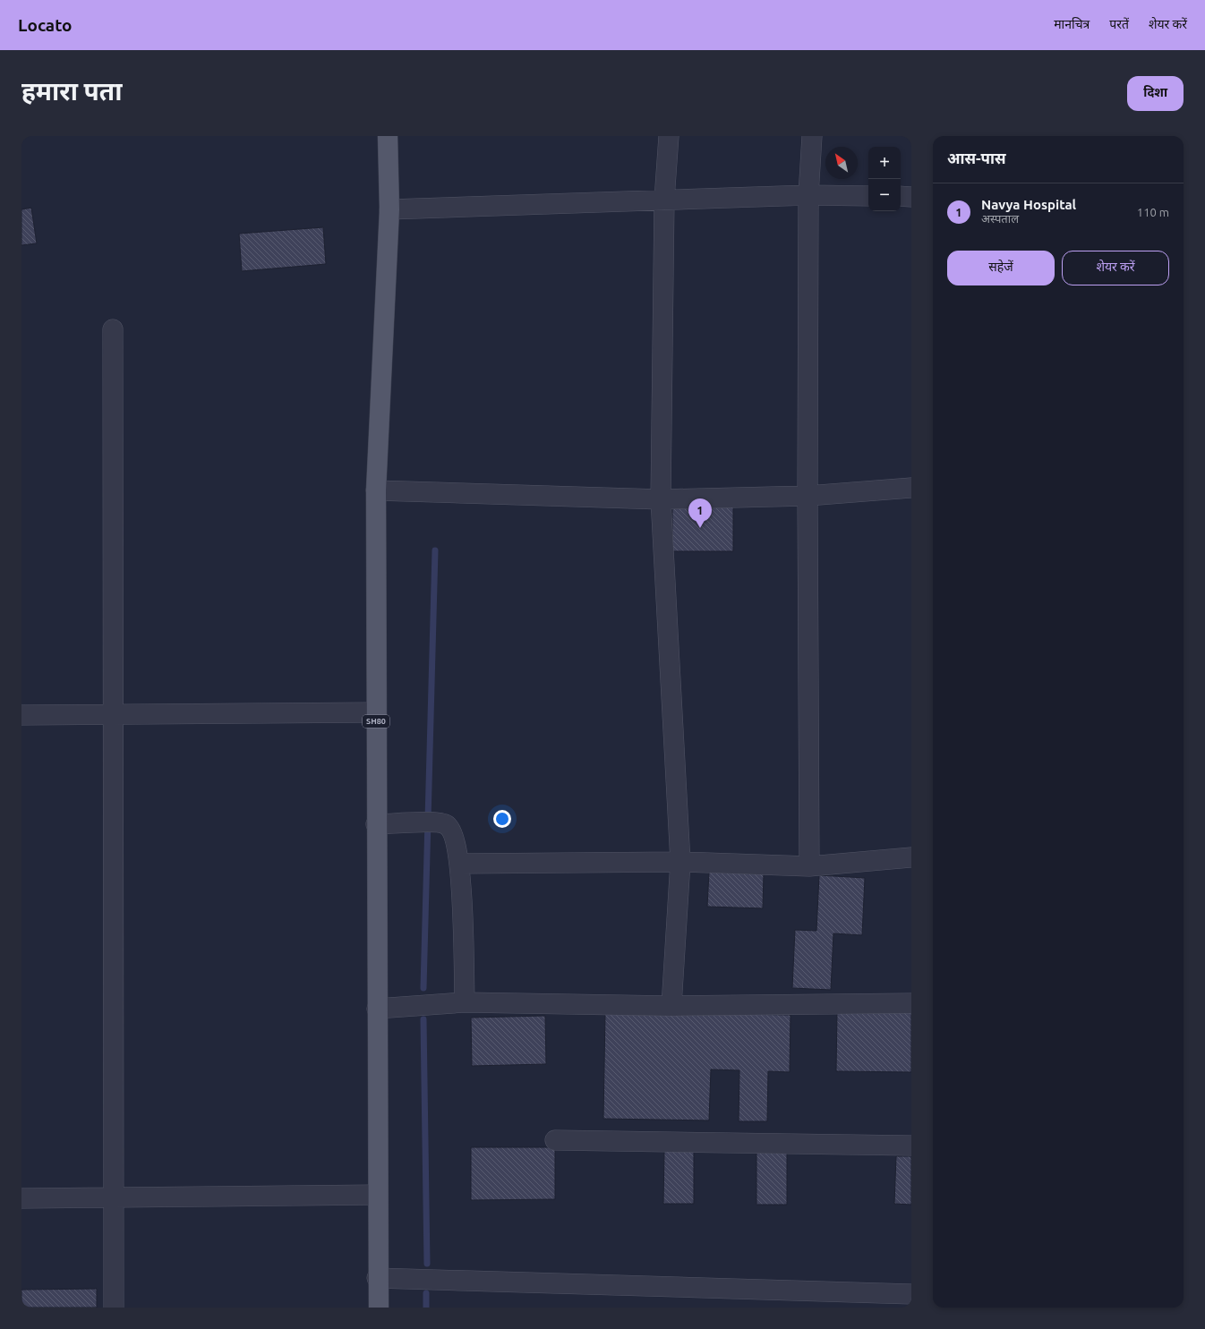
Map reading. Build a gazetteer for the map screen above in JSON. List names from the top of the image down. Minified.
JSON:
{"streets":{"main road":["SH80"]},"north":"top left","page":{"header":"Locato","nav":["मानचित्र","परतें","शेयर करें"],"buttons":["दिशा",["सहेजें","शेयर करें"]],"title":"हमारा पता","heading":"आस-पास","map_buttons":["+","−"],"list":[{"mark":"1","name":"Navya Hospital","note":"अस्पताल","value":"110 m"}],"pins":"1"}}
